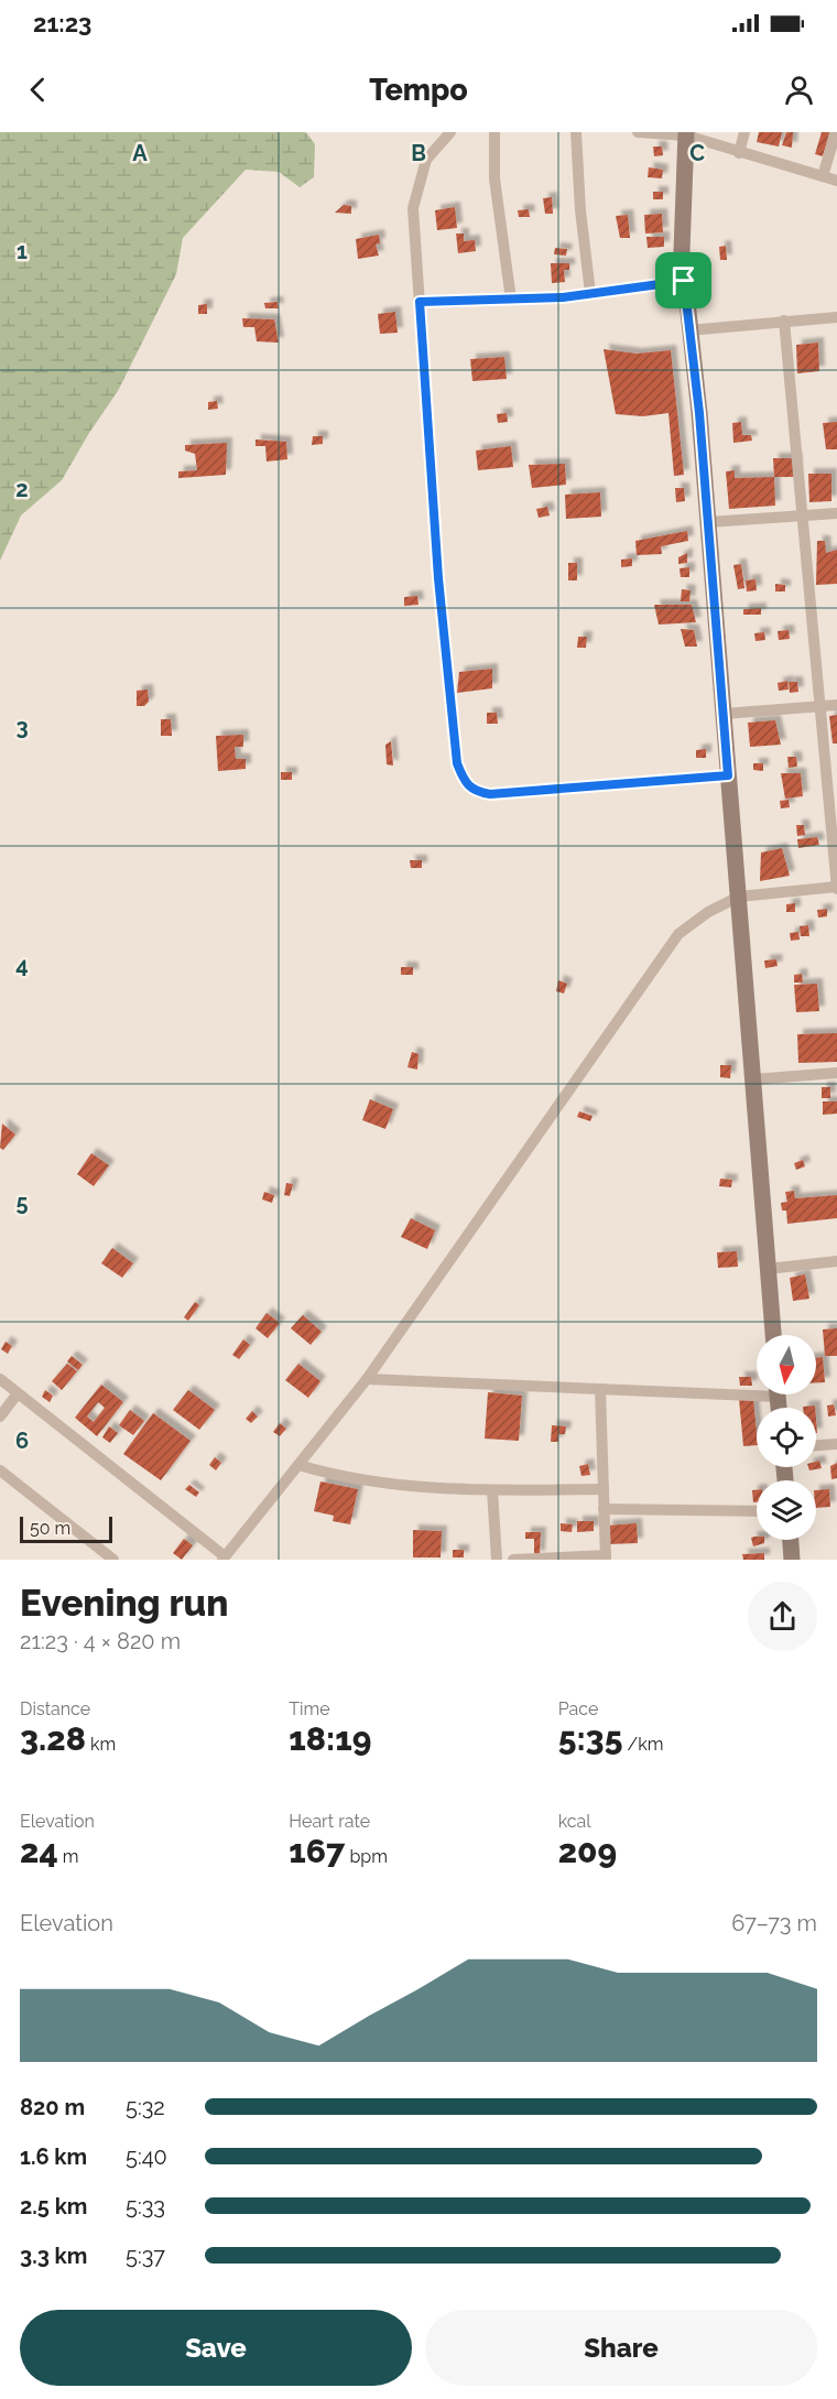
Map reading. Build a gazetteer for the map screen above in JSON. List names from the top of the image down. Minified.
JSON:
{"scale_bar":"50 m","north":"bottom","page":{"status":"21:23","header":"Tempo","scale":"50 m","heading":["Evening run","21:23 · 4 × 820 m"],"stats":[["Distance","3.28 km"],["Time","18:19"],["Pace","5:35 /km"],["Elevation","24 m"],["Heart rate","167 bpm"],["kcal","209"]],"chart":["Elevation","67–73 m"],"list":[{"name":"820 m","note":"5:32"},{"name":"1.6 km","note":"5:40"},{"name":"2.5 km","note":"5:33"},{"name":"3.3 km","note":"5:37"}],"buttons":["Save","Share"]},"grid":{"columns":["A","B","C"],"rows":["1","2","3","4","5","6"]}}
